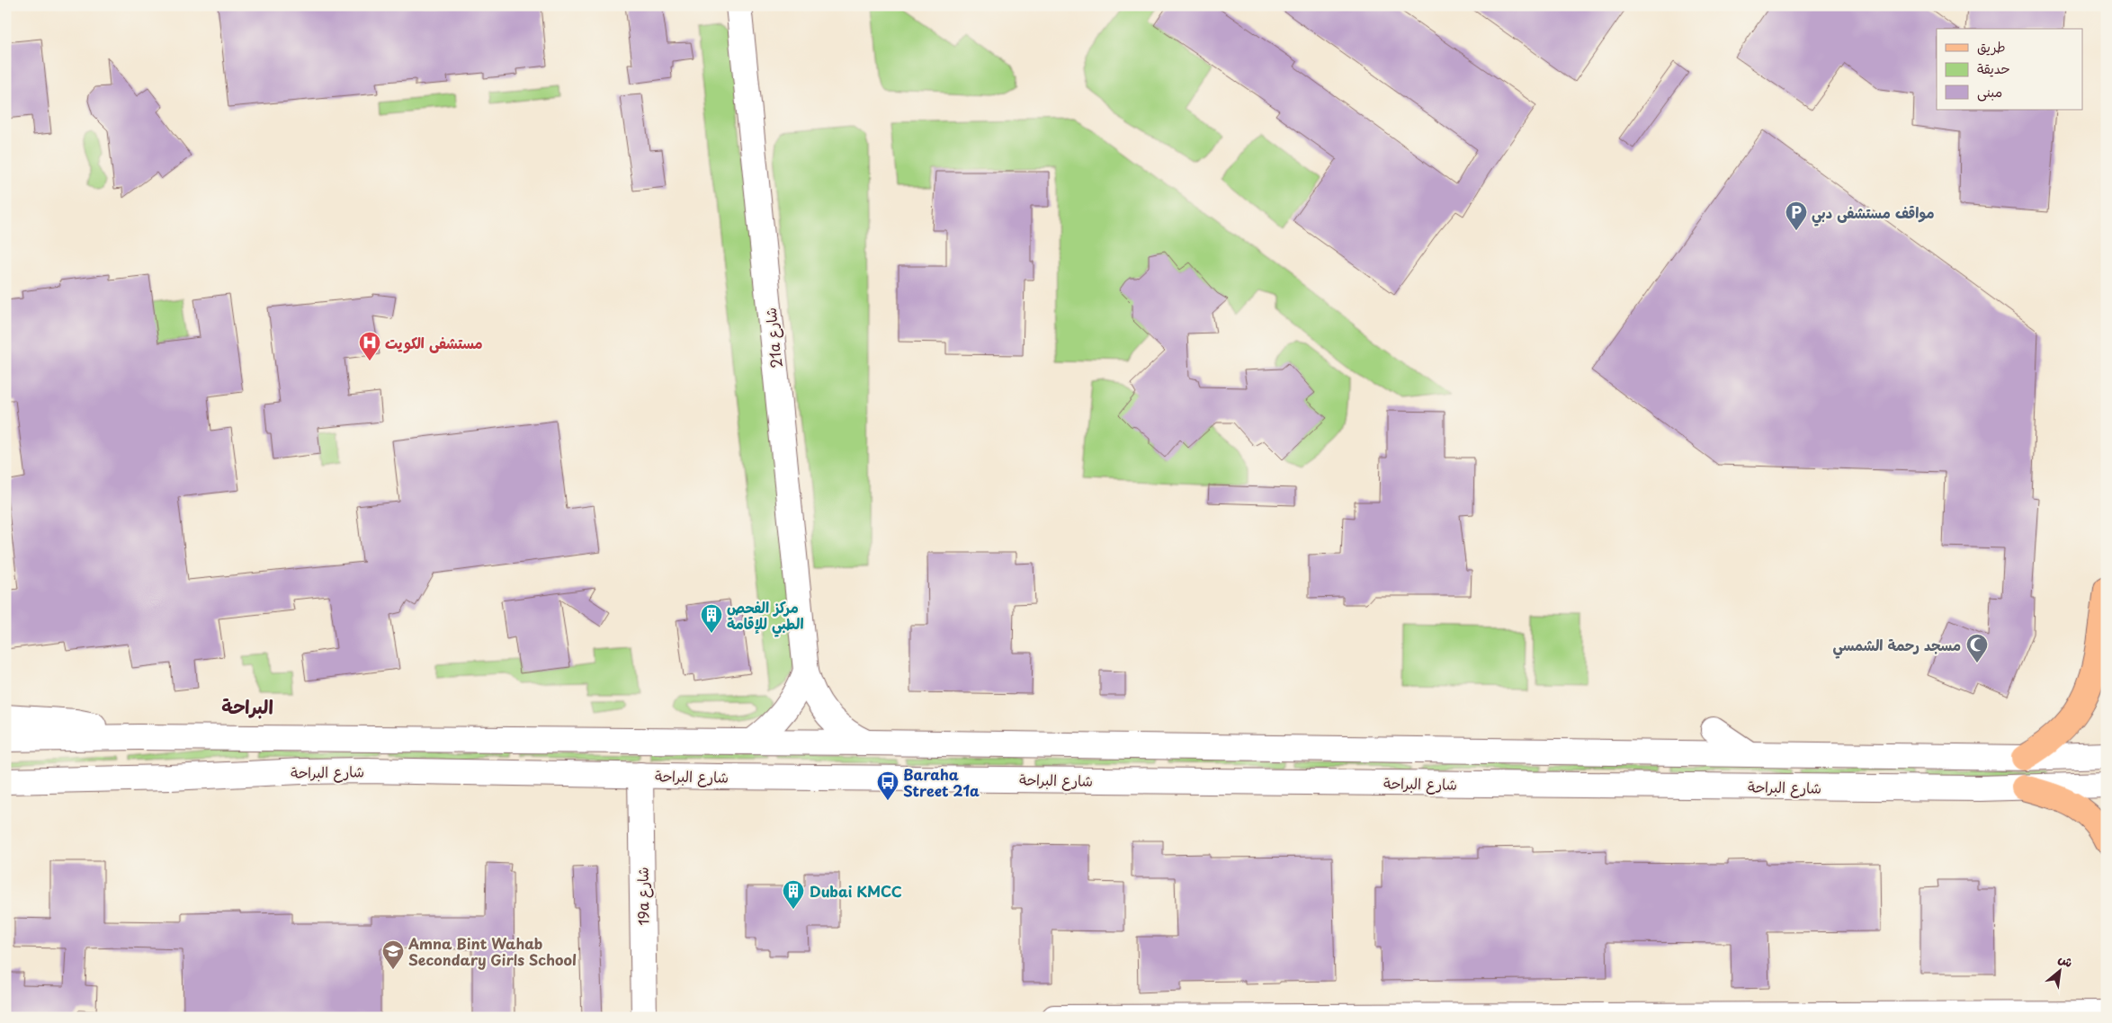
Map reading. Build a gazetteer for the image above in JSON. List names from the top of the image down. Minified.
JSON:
{"streets":{"street":["21a شارع","شارع البراحة","19a شارع"]},"crossings":[["شارع البراحة","19a شارع"]],"districts":["البراحة"],"places":{"parking":["مواقف مستشفى دبي"],"hospital":["مستشفى الكويت"],"building":["مركز الفحص الطبي للإقامة","Dubai KMCC"],"mosque":["مسجد رحمة الشمسي"],"bus stop":["Baraha Street 21a"],"school or university":["Amna Bint Wahab Secondary Girls School"]},"legend":["طريق","حديقة","مبنى"],"north":"top right"}
